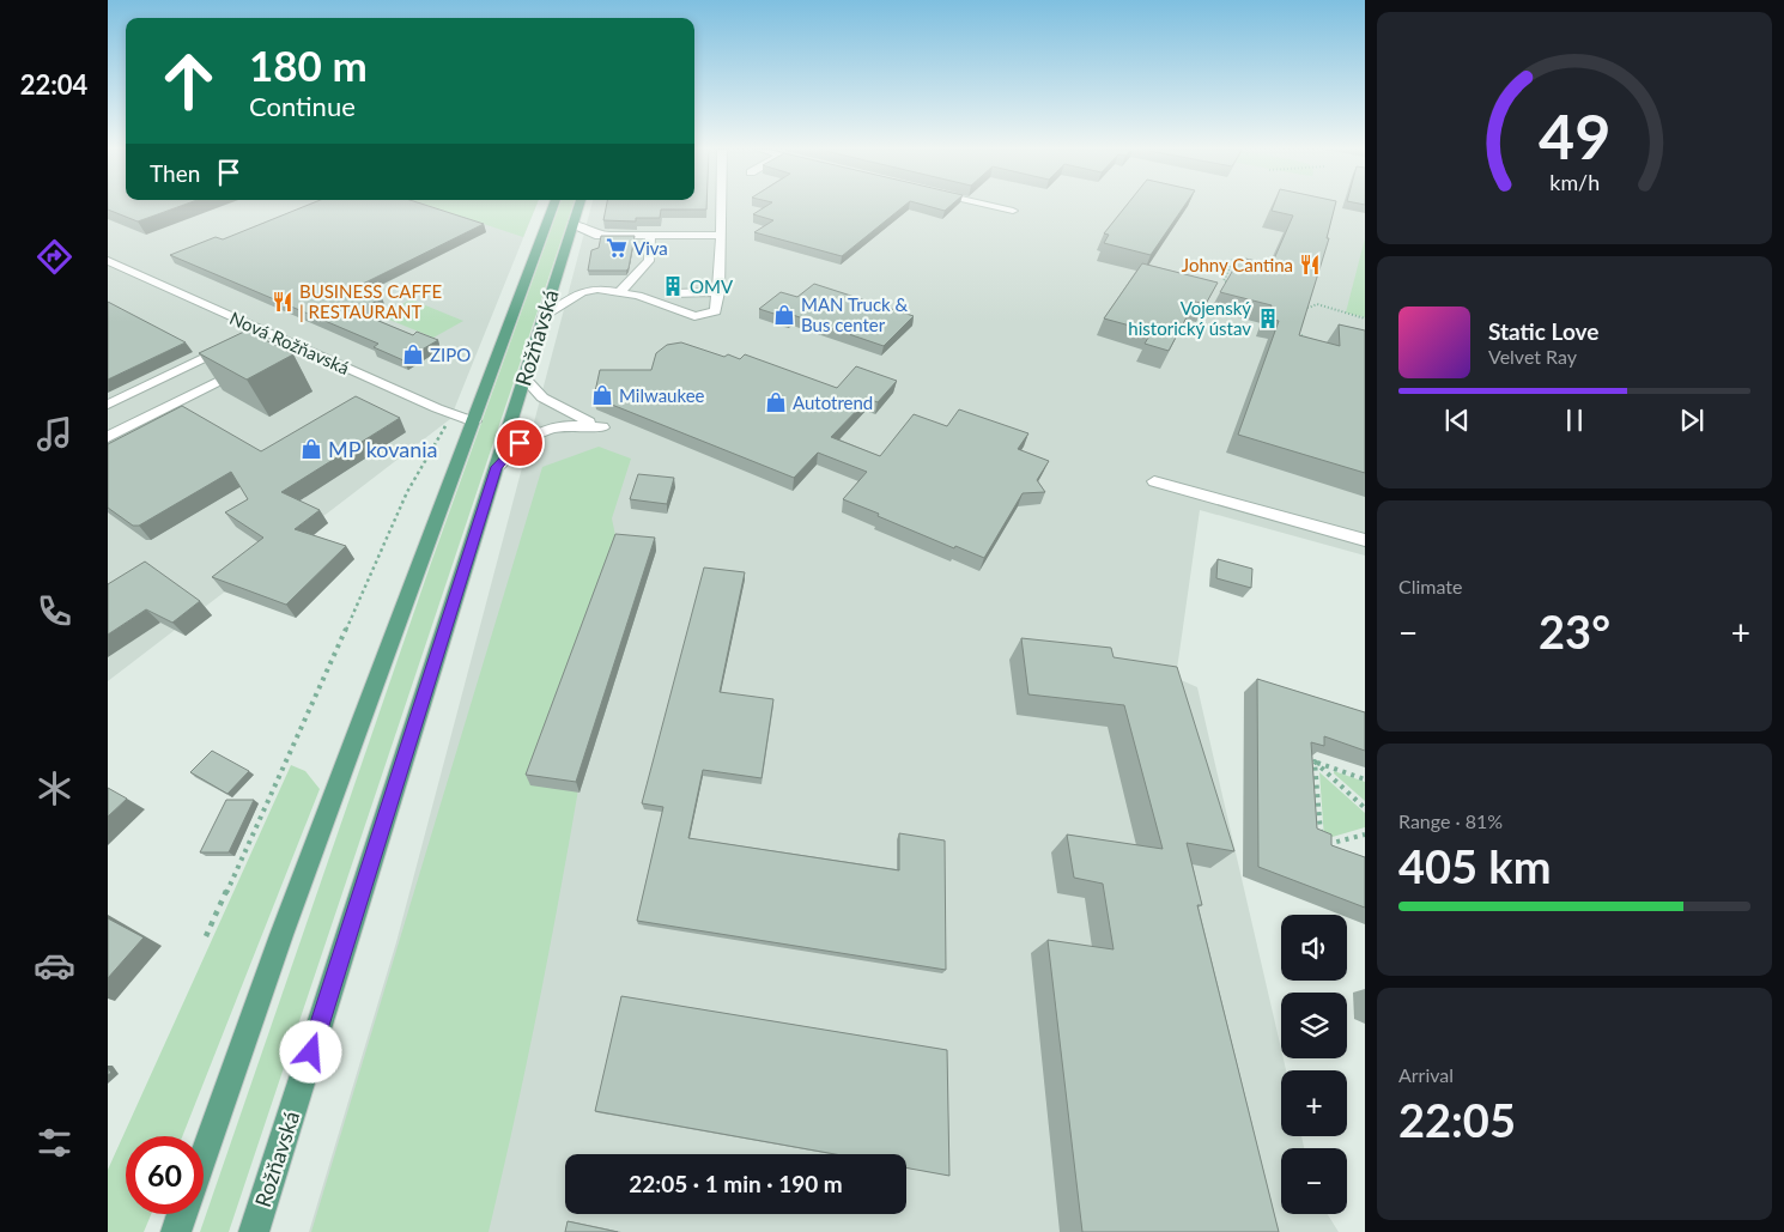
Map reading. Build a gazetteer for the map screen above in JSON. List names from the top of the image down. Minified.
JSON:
{"streets":{"main road":["Rožňavská"],"street":["Nová Rožňavská"]},"crossings":[["Rožňavská","Nová Rožňavská"]],"places":{"supermarket":["Viva"],"restaurant":["Johny Cantina","BUSINESS CAFFE | RESTAURANT"],"building":["OMV","Vojenský historický ústav"],"shop":["MAN Truck & Bus center","ZIPO","Milwaukee","Autotrend","MP kovania"]},"page":{"tabs":"22:04","turn":["180 m","Continue"],"then":"Then","song":["Static Love","Velvet Ray"],"tile":["Climate",["Range · 81%","405 km"],["Arrival","22:05"]],"heat":["−","23°","+"],"map_buttons":["+","−"],"limit":"60","trip":"22:05 · 1 min · 190 m","gauge":["49","km/h"]}}
